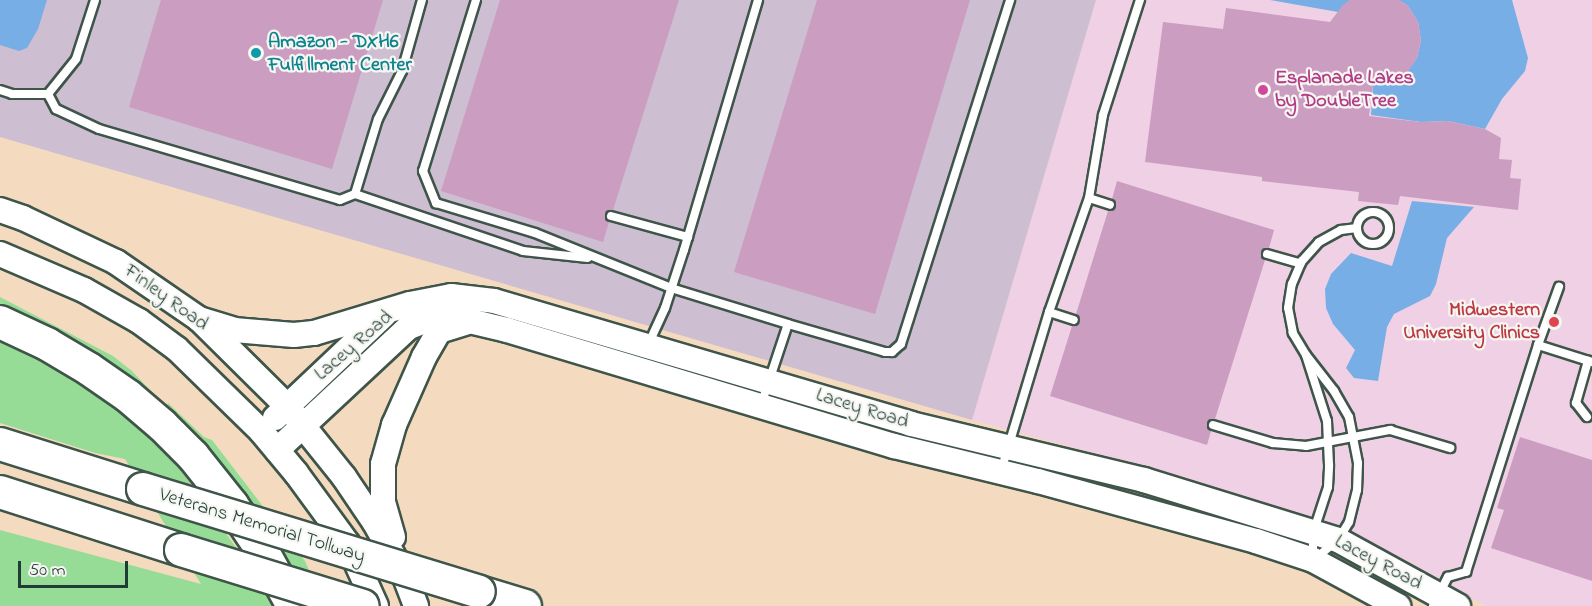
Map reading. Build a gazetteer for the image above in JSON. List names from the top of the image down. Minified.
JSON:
{"streets":{"highway":["Veterans Memorial Tollway"],"main road":["Finley Road","Lacey Road"]},"crossings":[["Finley Road","Lacey Road"]],"places":["Amazon - DXH6 Fulfillment Center","Esplanade Lakes by DoubleTree","Midwestern University Clinics"],"scale_bar":"50 m"}
